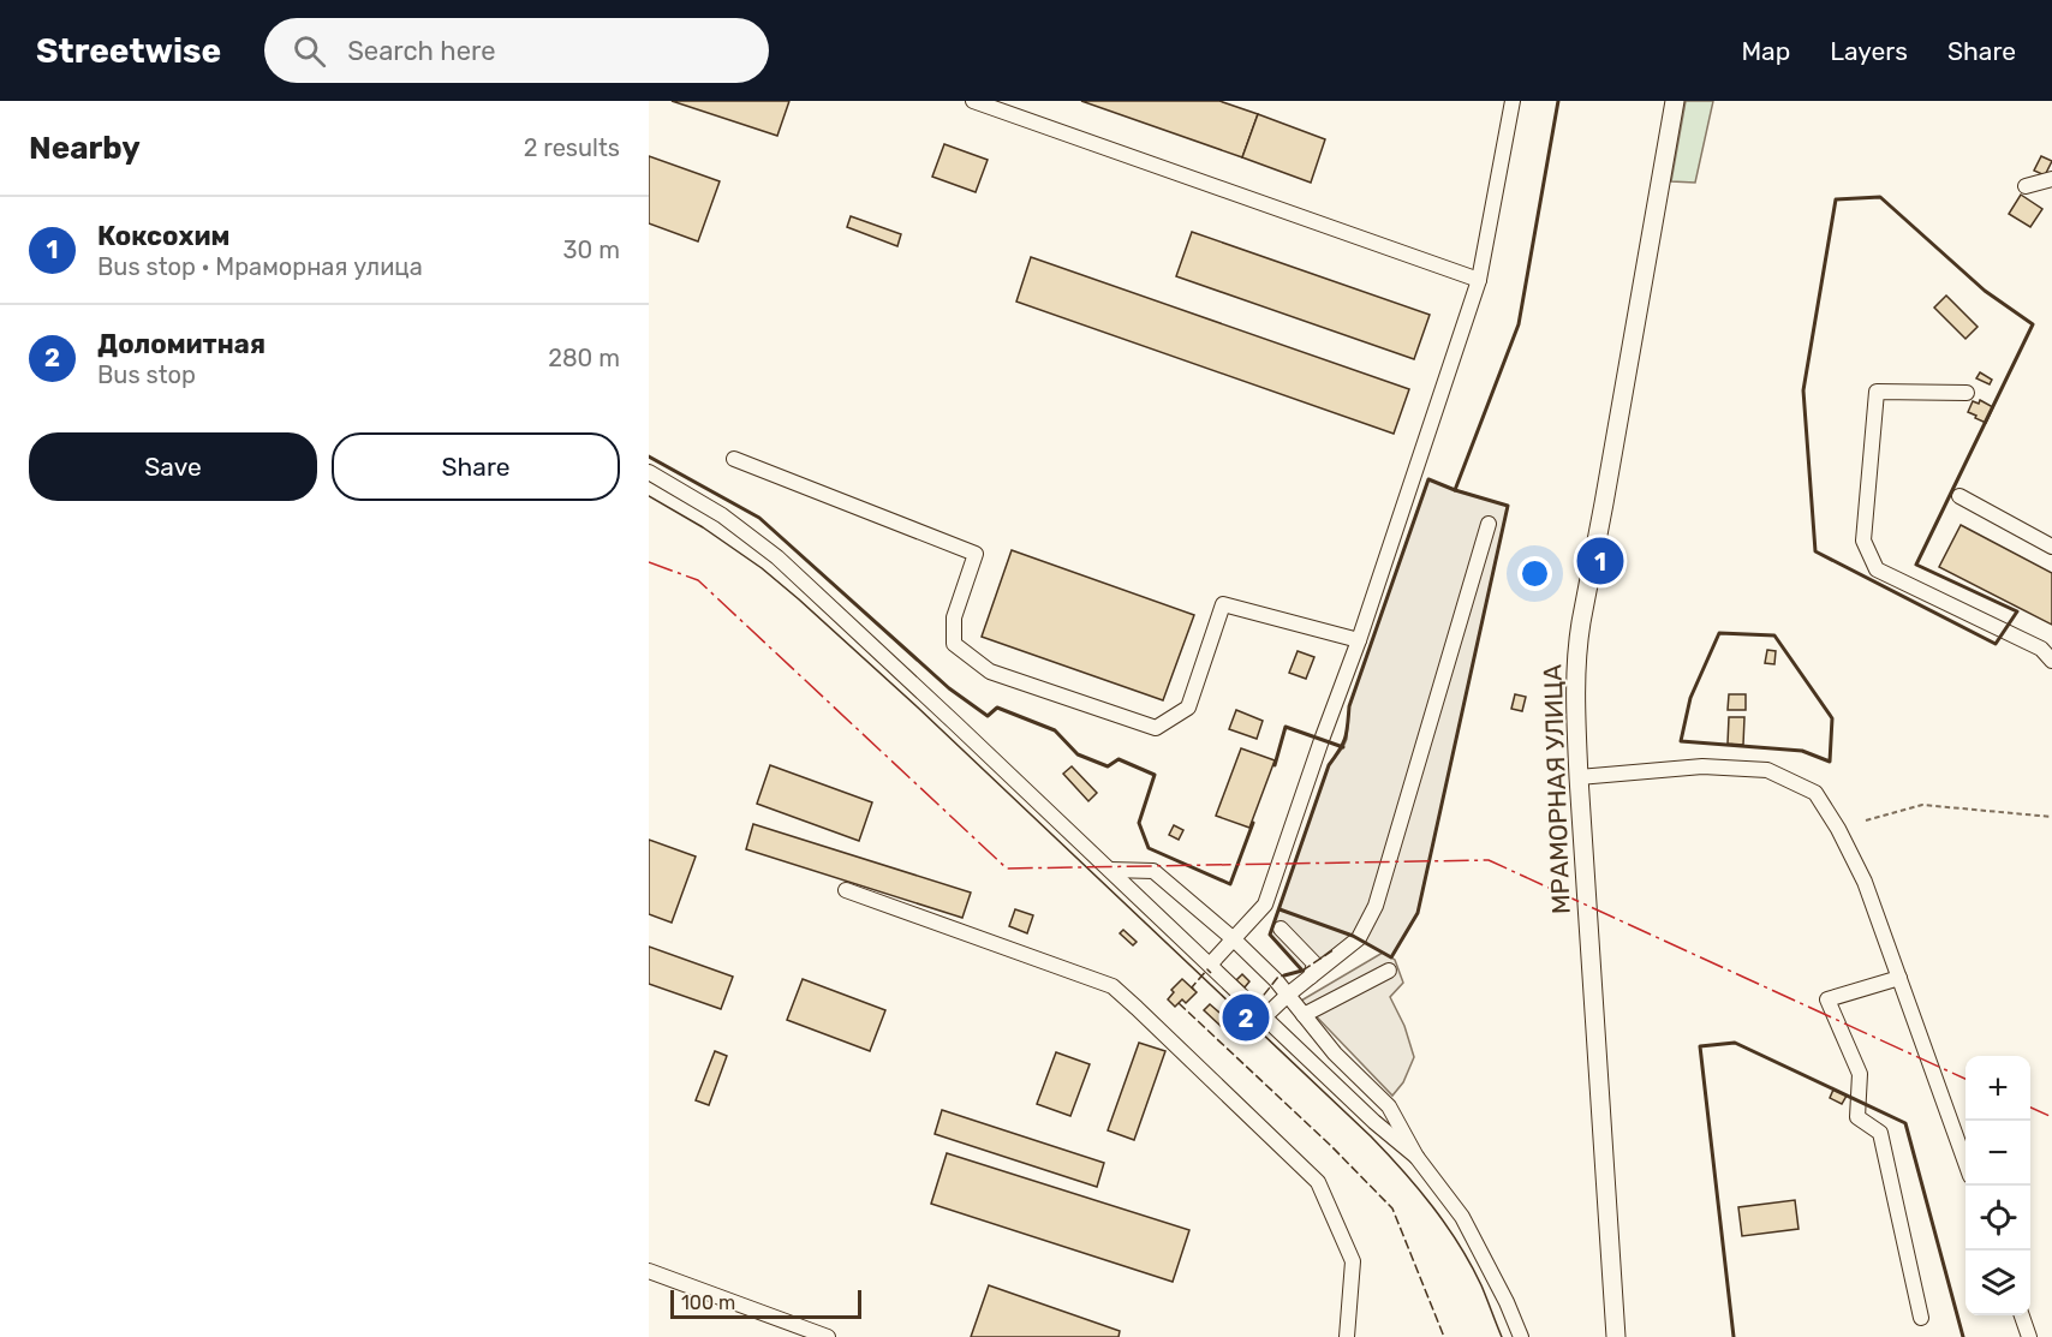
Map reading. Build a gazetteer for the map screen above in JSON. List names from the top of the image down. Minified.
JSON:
{"streets":{"main road":["МРАМОРНАЯ УЛИЦА"]},"scale_bar":"100 m","page":{"header":"Streetwise","search":"Search here","nav":["Map","Layers","Share"],"heading":["Nearby","2 results"],"list":[{"mark":"1","name":"Коксохим","note":"Bus stop · Мраморная улица","value":"30 m"},{"mark":"2","name":"Доломитная","note":"Bus stop","value":"280 m"}],"buttons":["Save","Share"],"pins":["1","2"],"map_buttons":["+","−"],"scale":"100 m"}}
